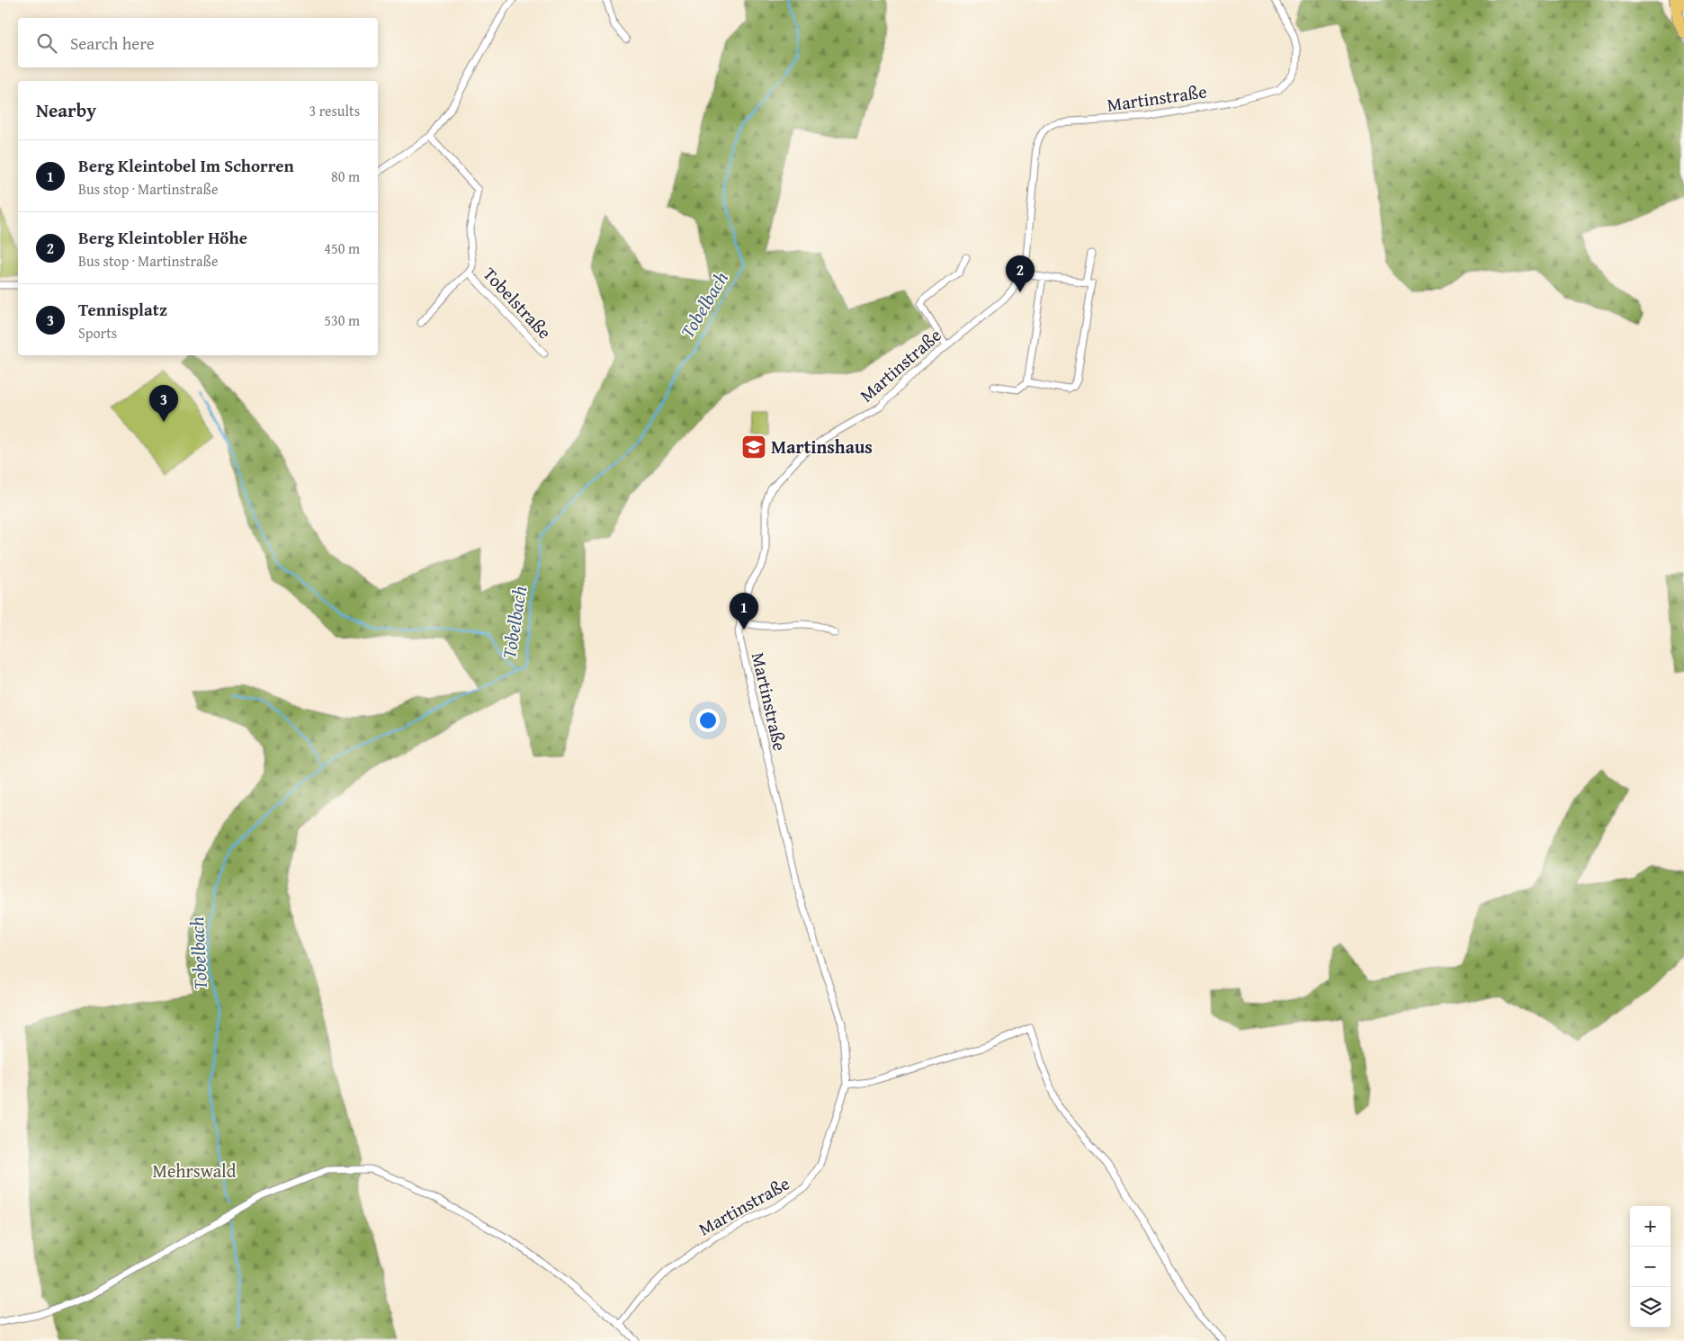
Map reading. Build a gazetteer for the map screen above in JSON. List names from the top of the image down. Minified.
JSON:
{"streets":{"street":["Martinstraße","Tobelstraße"]},"water":["Tobelbach"],"parks":["Mehrswald"],"places":{"school or university":["Martinshaus"]},"page":{"search":"Search here","heading":["Nearby","3 results"],"list":[{"mark":"1","name":"Berg Kleintobel Im Schorren","note":"Bus stop · Martinstraße","value":"80 m"},{"mark":"2","name":"Berg Kleintobler Höhe","note":"Bus stop · Martinstraße","value":"450 m"},{"mark":"3","name":"Tennisplatz","note":"Sports","value":"530 m"}],"pins":["2","3","1"],"map_buttons":["+","−"]}}
